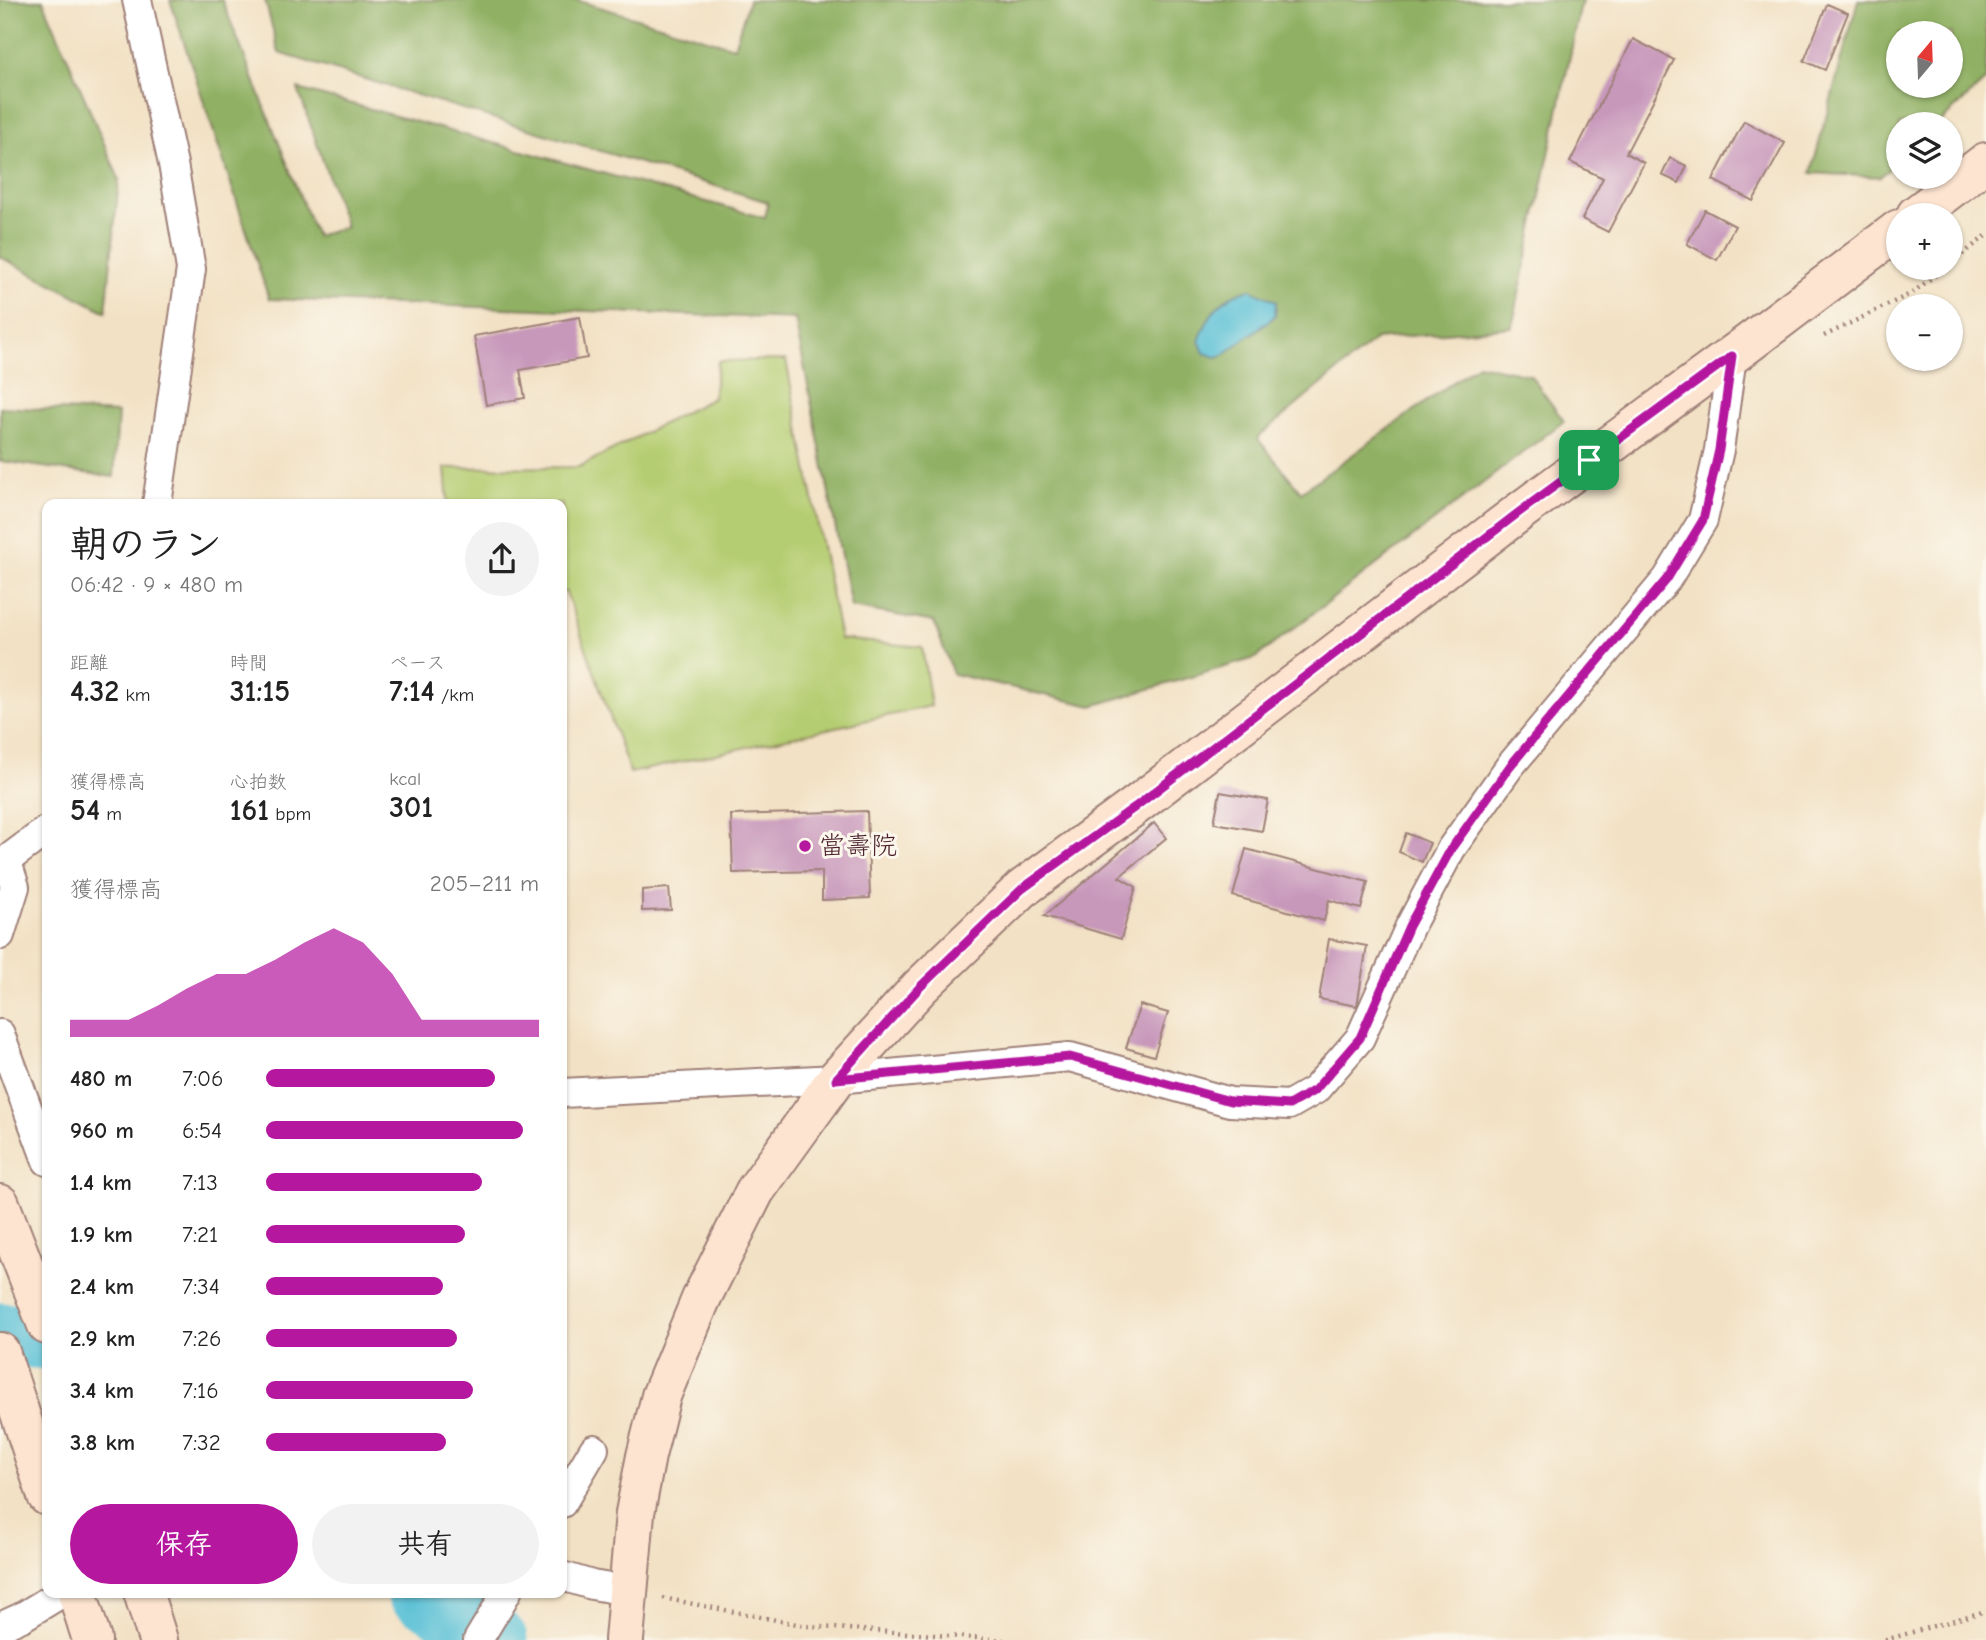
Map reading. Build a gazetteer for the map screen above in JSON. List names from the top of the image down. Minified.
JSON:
{"places":["當壽院"],"north":"top","page":{"map_buttons":["+","−"],"heading":["朝のラン","06:42 · 9 × 480 m"],"stats":[["距離","4.32 km"],["時間","31:15"],["ペース","7:14 /km"],["獲得標高","54 m"],["心拍数","161 bpm"],["kcal","301"]],"chart":["獲得標高","205–211 m"],"list":[{"name":"480 m","note":"7:06"},{"name":"960 m","note":"6:54"},{"name":"1.4 km","note":"7:13"},{"name":"1.9 km","note":"7:21"},{"name":"2.4 km","note":"7:34"},{"name":"2.9 km","note":"7:26"},{"name":"3.4 km","note":"7:16"},{"name":"3.8 km","note":"7:32"}],"buttons":["保存","共有"]}}
